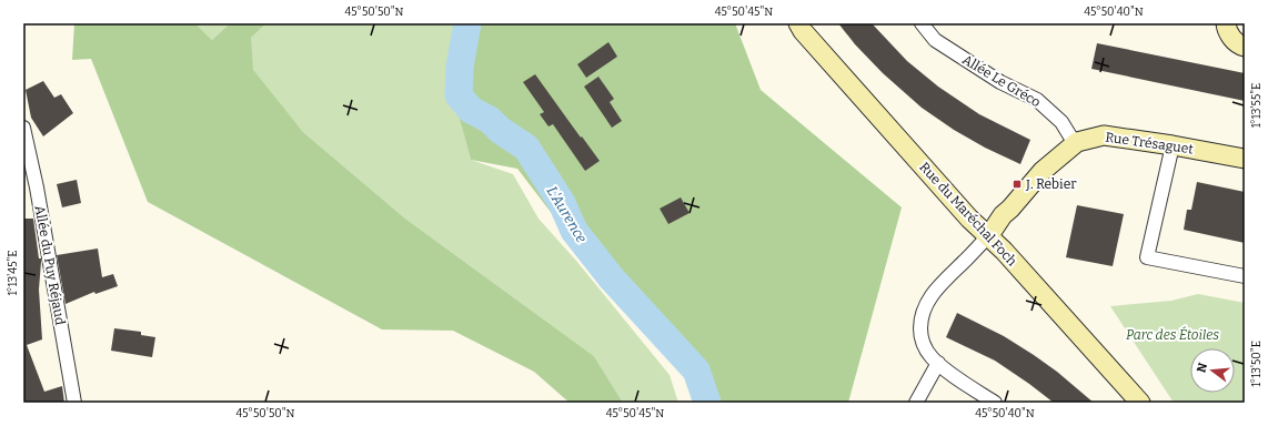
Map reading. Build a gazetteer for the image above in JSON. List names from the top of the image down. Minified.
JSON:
{"streets":{"street":["Allée Le Gréco","Rue Trésaguet","Rue du Maréchal Foch","Allée du Puy Réjaud"]},"crossings":[["Allée Le Gréco","Rue Trésaguet"],["Rue Trésaguet","Rue du Maréchal Foch"]],"water":["L'Aurence"],"parks":["Parc des Étoiles"],"places":{"transit":["J. Rebier"]},"north":"left","coordinates":["45°50'50\"N","45°50'45\"N","45°50'40\"N","1°13'55\"E","1°13'45\"E","1°13'50\"E"]}
